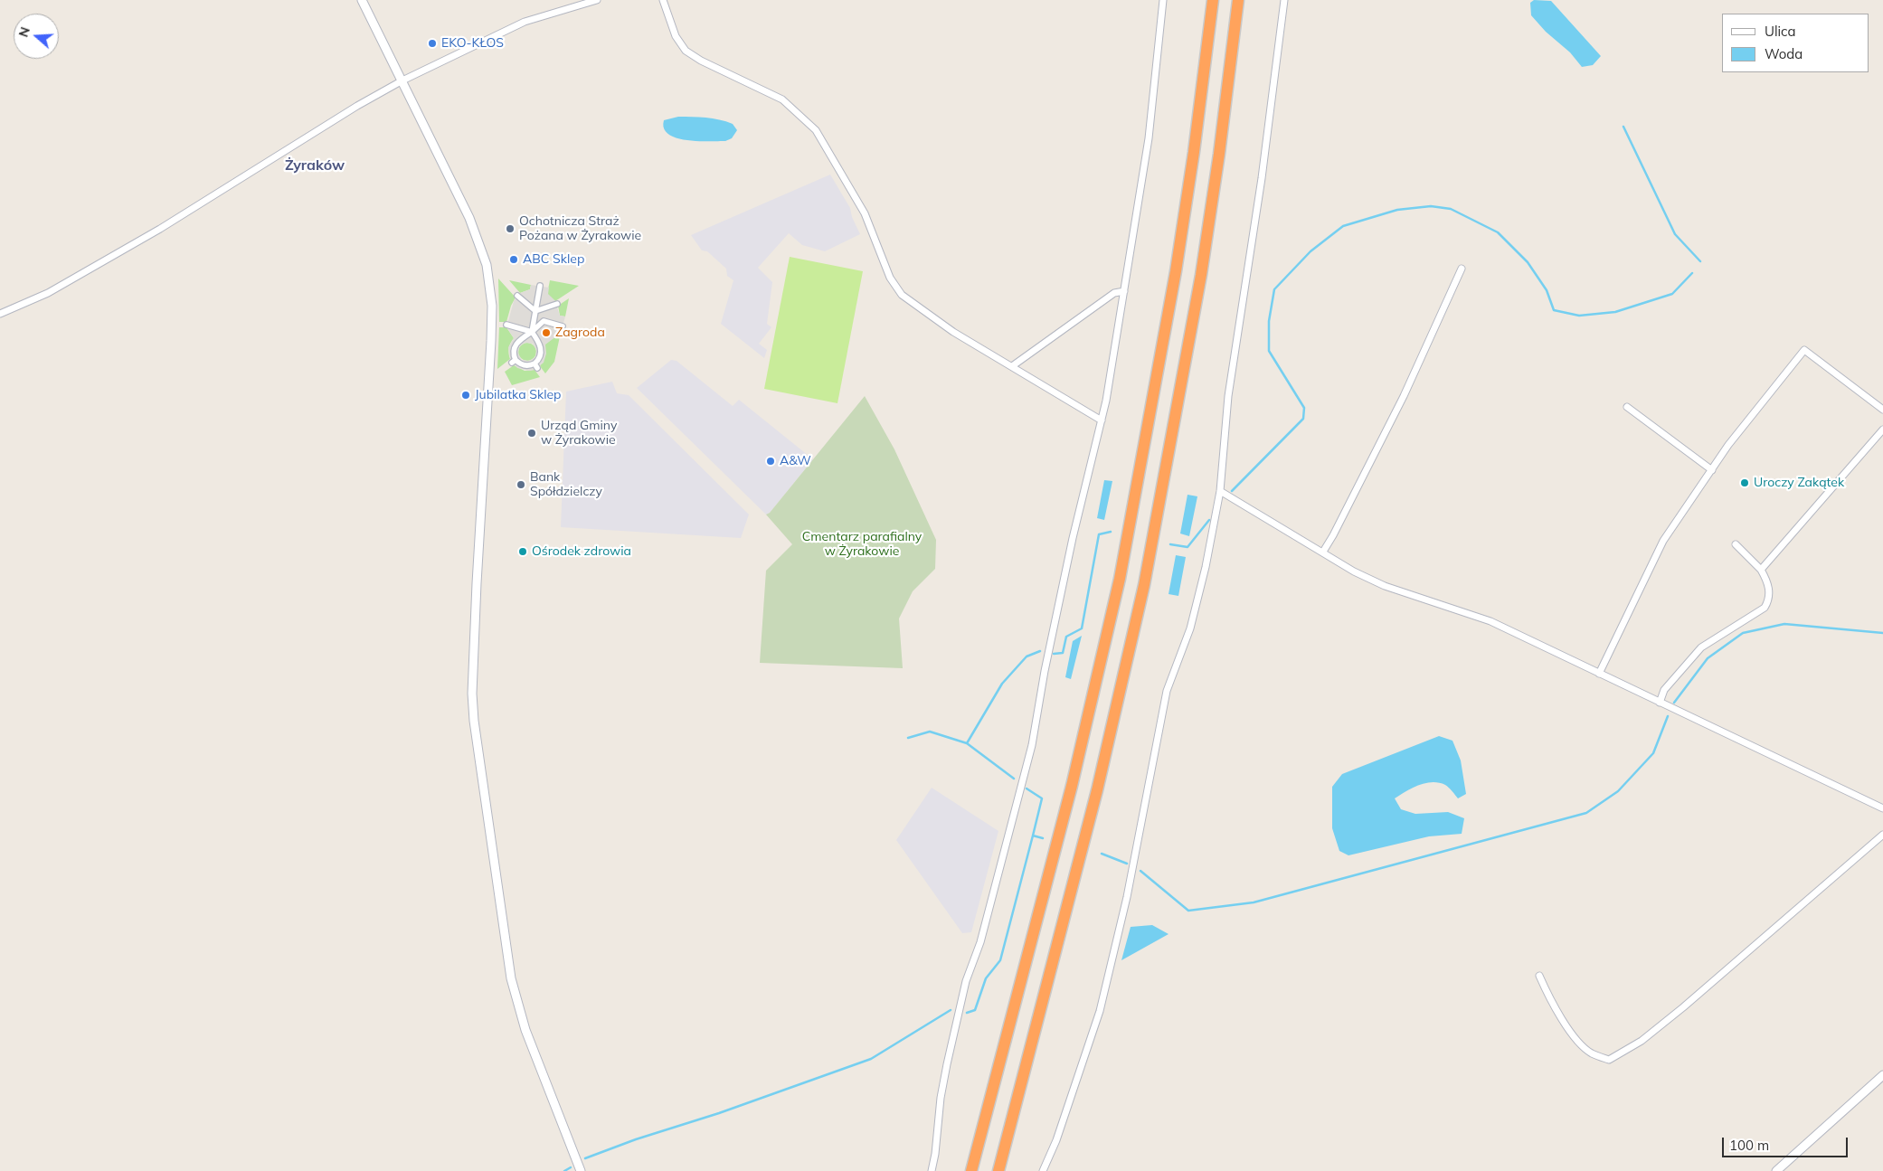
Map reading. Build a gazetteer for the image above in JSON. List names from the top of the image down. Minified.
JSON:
{"districts":["Żyraków"],"parks":["Cmentarz parafialny w Żyrakowie"],"places":["EKO-KŁOS","Ochotnicza Straż Pożana w Żyrakowie","ABC Sklep","Zagroda","Jubilatka Sklep","Urząd Gminy w Żyrakowie","A&W","Uroczy Zakątek","Bank Spółdzielczy","Ośrodek zdrowia"],"legend":["Ulica","Woda"],"scale_bar":"100 m","north":"left"}
